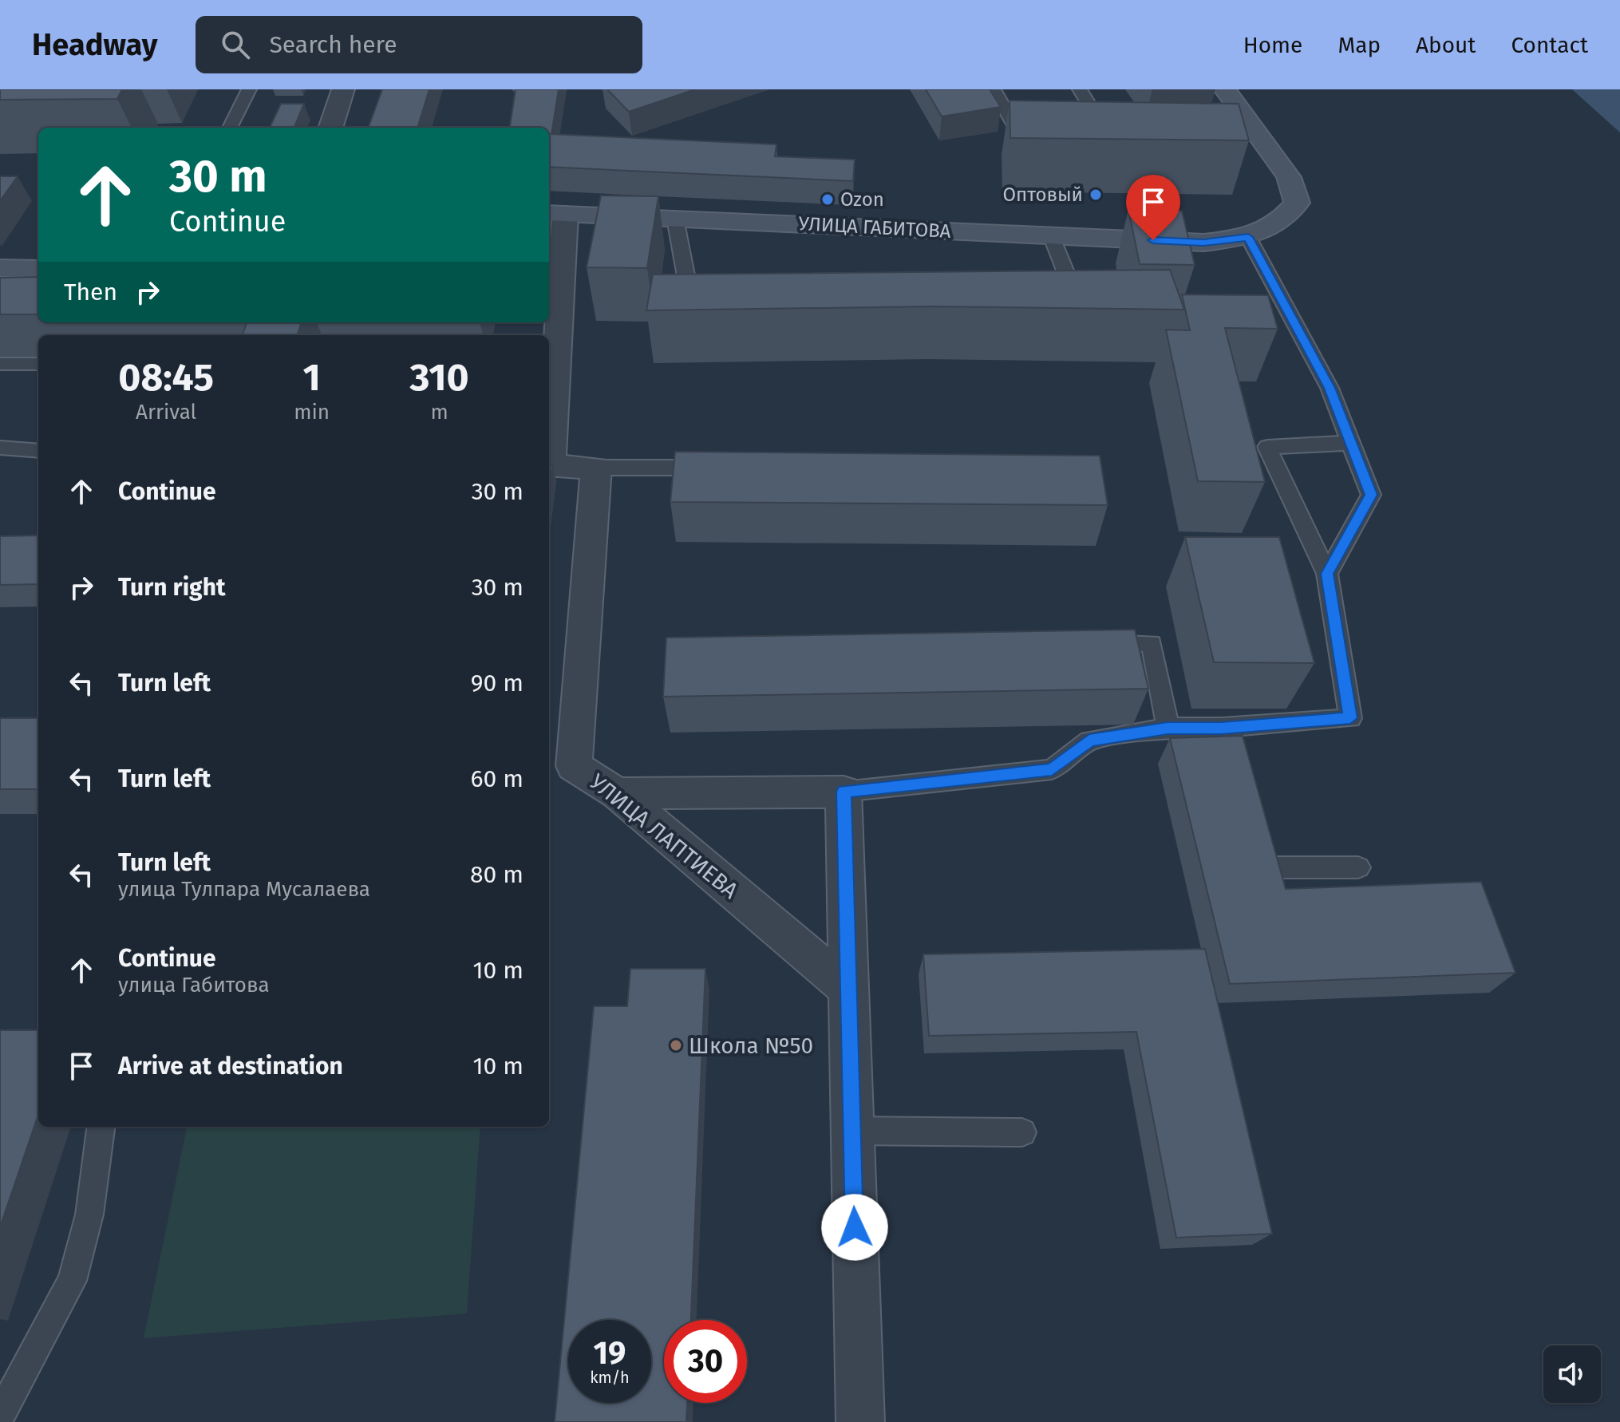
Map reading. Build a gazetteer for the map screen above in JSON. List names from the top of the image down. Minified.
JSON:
{"streets":{"street":["УЛИЦА ГАБИТОВА","УЛИЦА ЛАПТИЕВА"]},"places":["Оптовый","Ozon","Школа №50"],"page":{"header":"Headway","search":"Search here","nav":["Home","Map","About","Contact"],"turn":["30 m","Continue"],"then":"Then","eta":["08:45","Arrival","1","min","310","m"],"list":[{"name":"Continue","value":"30 m"},{"name":"Turn right","value":"30 m"},{"name":"Turn left","value":"90 m"},{"name":"Turn left","value":"60 m"},{"name":"Turn left","note":"улица Тулпара Мусалаева","value":"80 m"},{"name":"Continue","note":"улица Габитова","value":"10 m"},{"name":"Arrive at destination","value":"10 m"}],"speed":"19 km/h","limit":"30"}}
